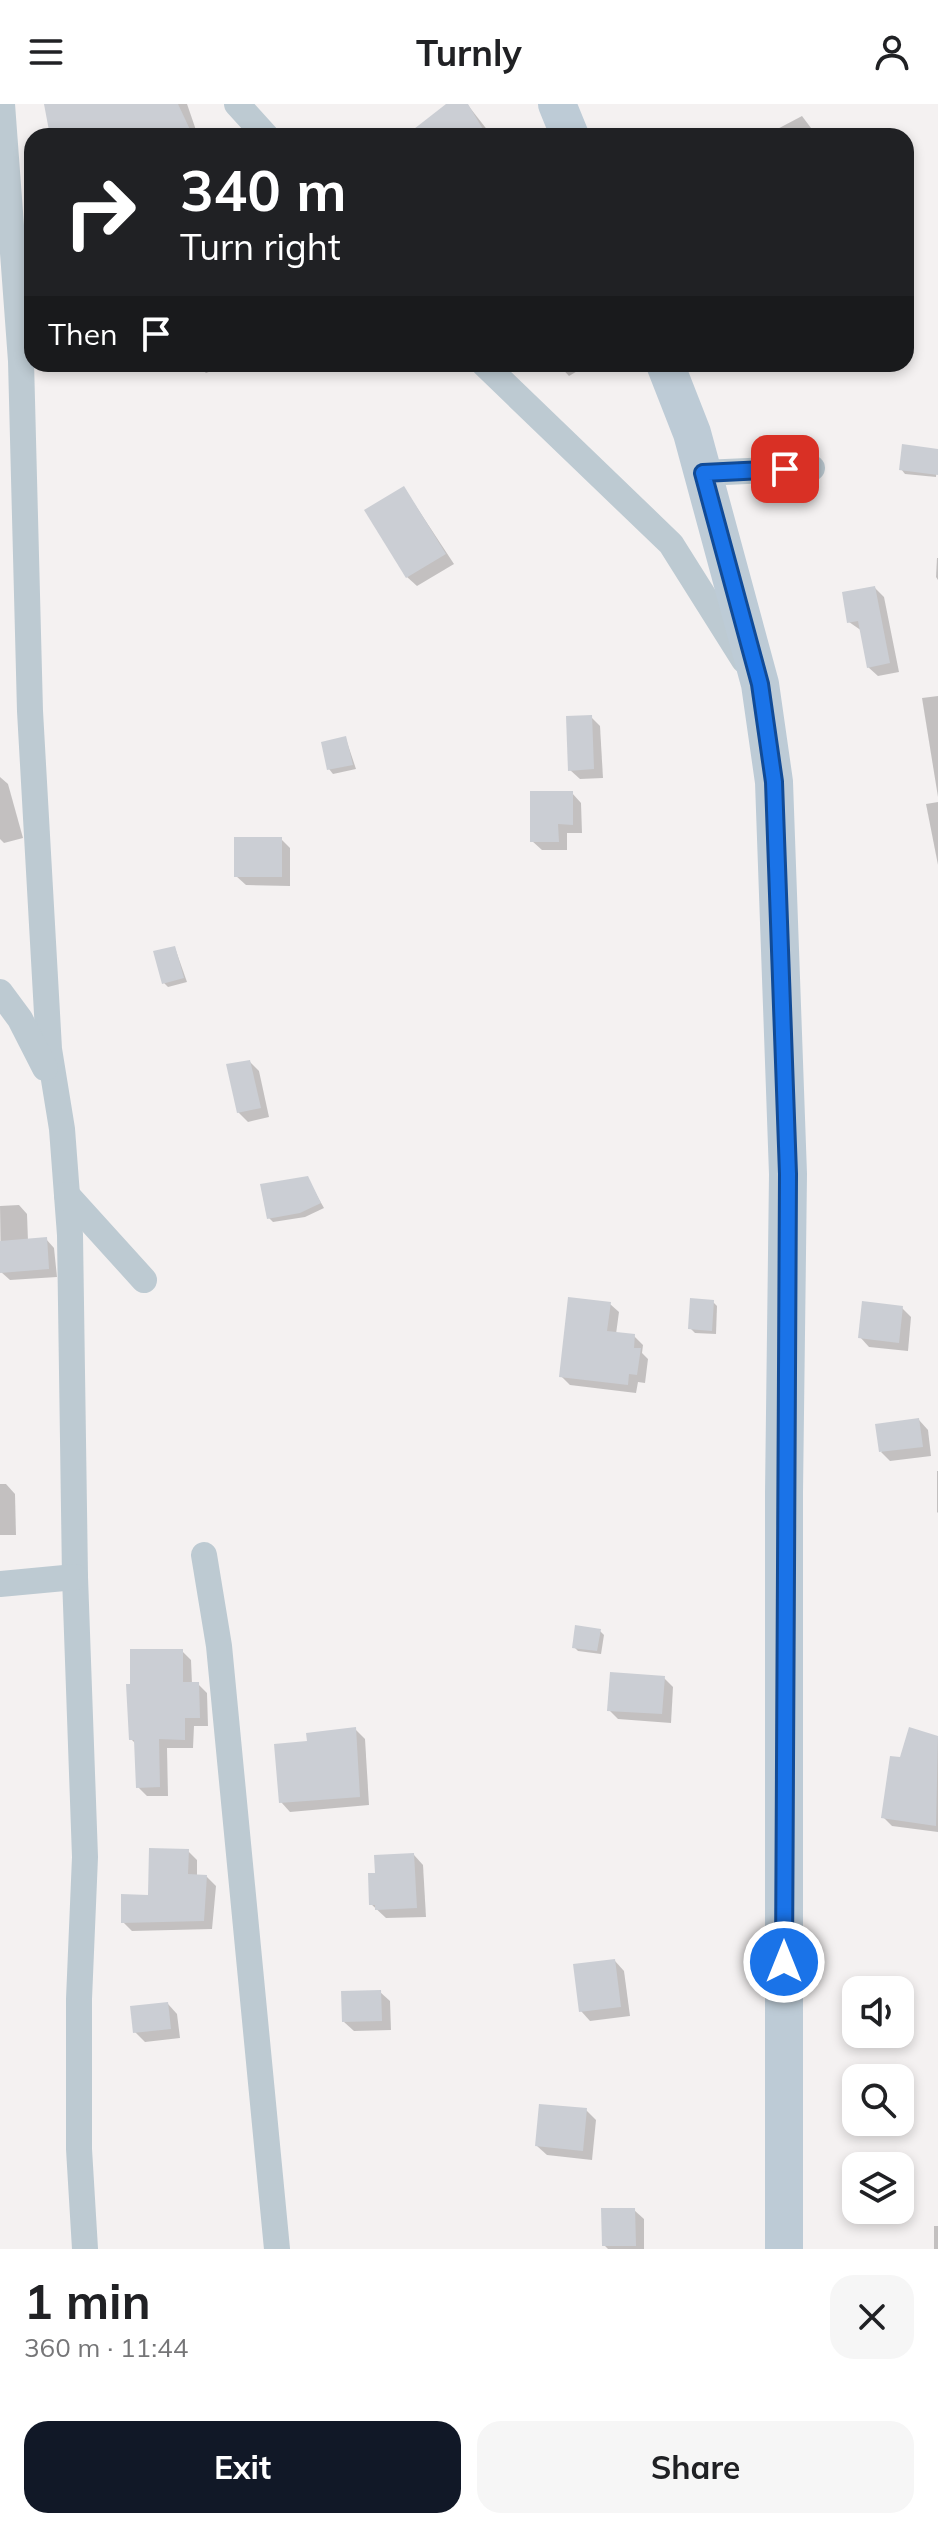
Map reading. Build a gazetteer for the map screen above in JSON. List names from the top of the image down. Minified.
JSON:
{"page":{"header":"Turnly","turn":["340 m","Turn right"],"then":"Then","heading":["1 min","360 m · 11:44"],"buttons":["Exit","Share"]}}
